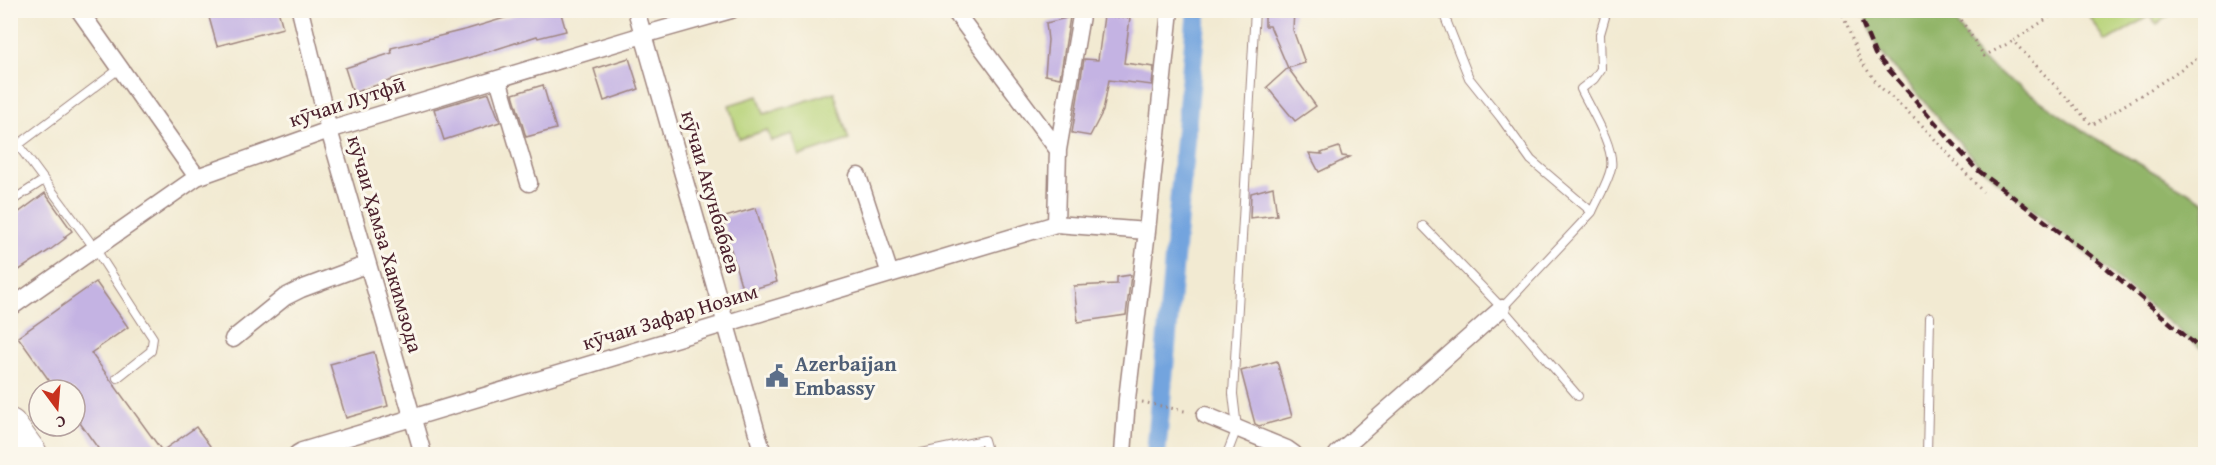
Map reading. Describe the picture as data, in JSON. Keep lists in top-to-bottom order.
{
  "streets": {
    "street": [
      "кӯчаи Лутфӣ",
      "кӯчаи Акунбабаев",
      "кӯчаи Ҳамза Хакимзода",
      "кӯчаи Зафар Нозим"
    ]
  },
  "crossings": [
    ["кӯчаи Лутфӣ", "кӯчаи Акунбабаев"],
    ["кӯчаи Лутфӣ", "кӯчаи Ҳамза Хакимзода"],
    ["кӯчаи Акунбабаев", "кӯчаи Зафар Нозим"],
    ["кӯчаи Ҳамза Хакимзода", "кӯчаи Зафар Нозим"]
  ],
  "places": {
    "public building": ["Azerbaijan Embassy"]
  },
  "north": "bottom"
}
